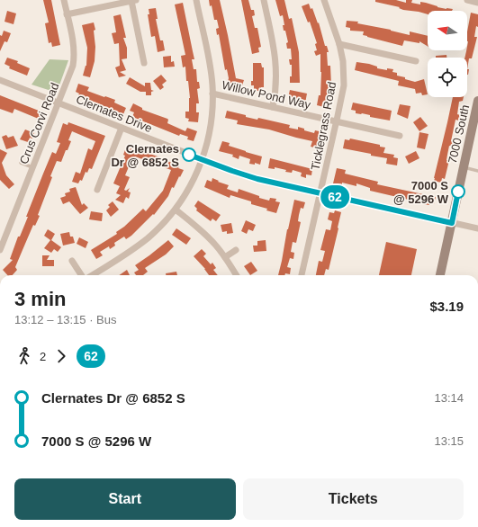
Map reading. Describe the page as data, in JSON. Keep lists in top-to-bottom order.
{
  "streets": {
    "street": [
      "Willow Pond Way",
      "Clernates Drive",
      "Crus Corvi Road",
      "Ticklegrass Road",
      "7000 South"
    ]
  },
  "crossings": [
    ["Willow Pond Way", "Ticklegrass Road"],
    ["Clernates Drive", "Crus Corvi Road"],
    ["Clernates Drive", "Ticklegrass Road"],
    ["Clernates Drive", "7000 South"]
  ],
  "places": ["Clernates Dr @ 6852 S", "7000 S @ 5296 W"],
  "lines": ["bus line 62"],
  "north": "left",
  "page": {
    "on_map": "62",
    "heading": ["3 min", "13:12 – 13:15 · Bus", "$3.19"],
    "legs": ["2", "62"],
    "list": [
      {
        "name": "Clernates Dr @ 6852 S",
        "value": "13:14"
      },
      {
        "name": "7000 S @ 5296 W",
        "value": "13:15"
      }
    ],
    "buttons": ["Start", "Tickets"]
  }
}
